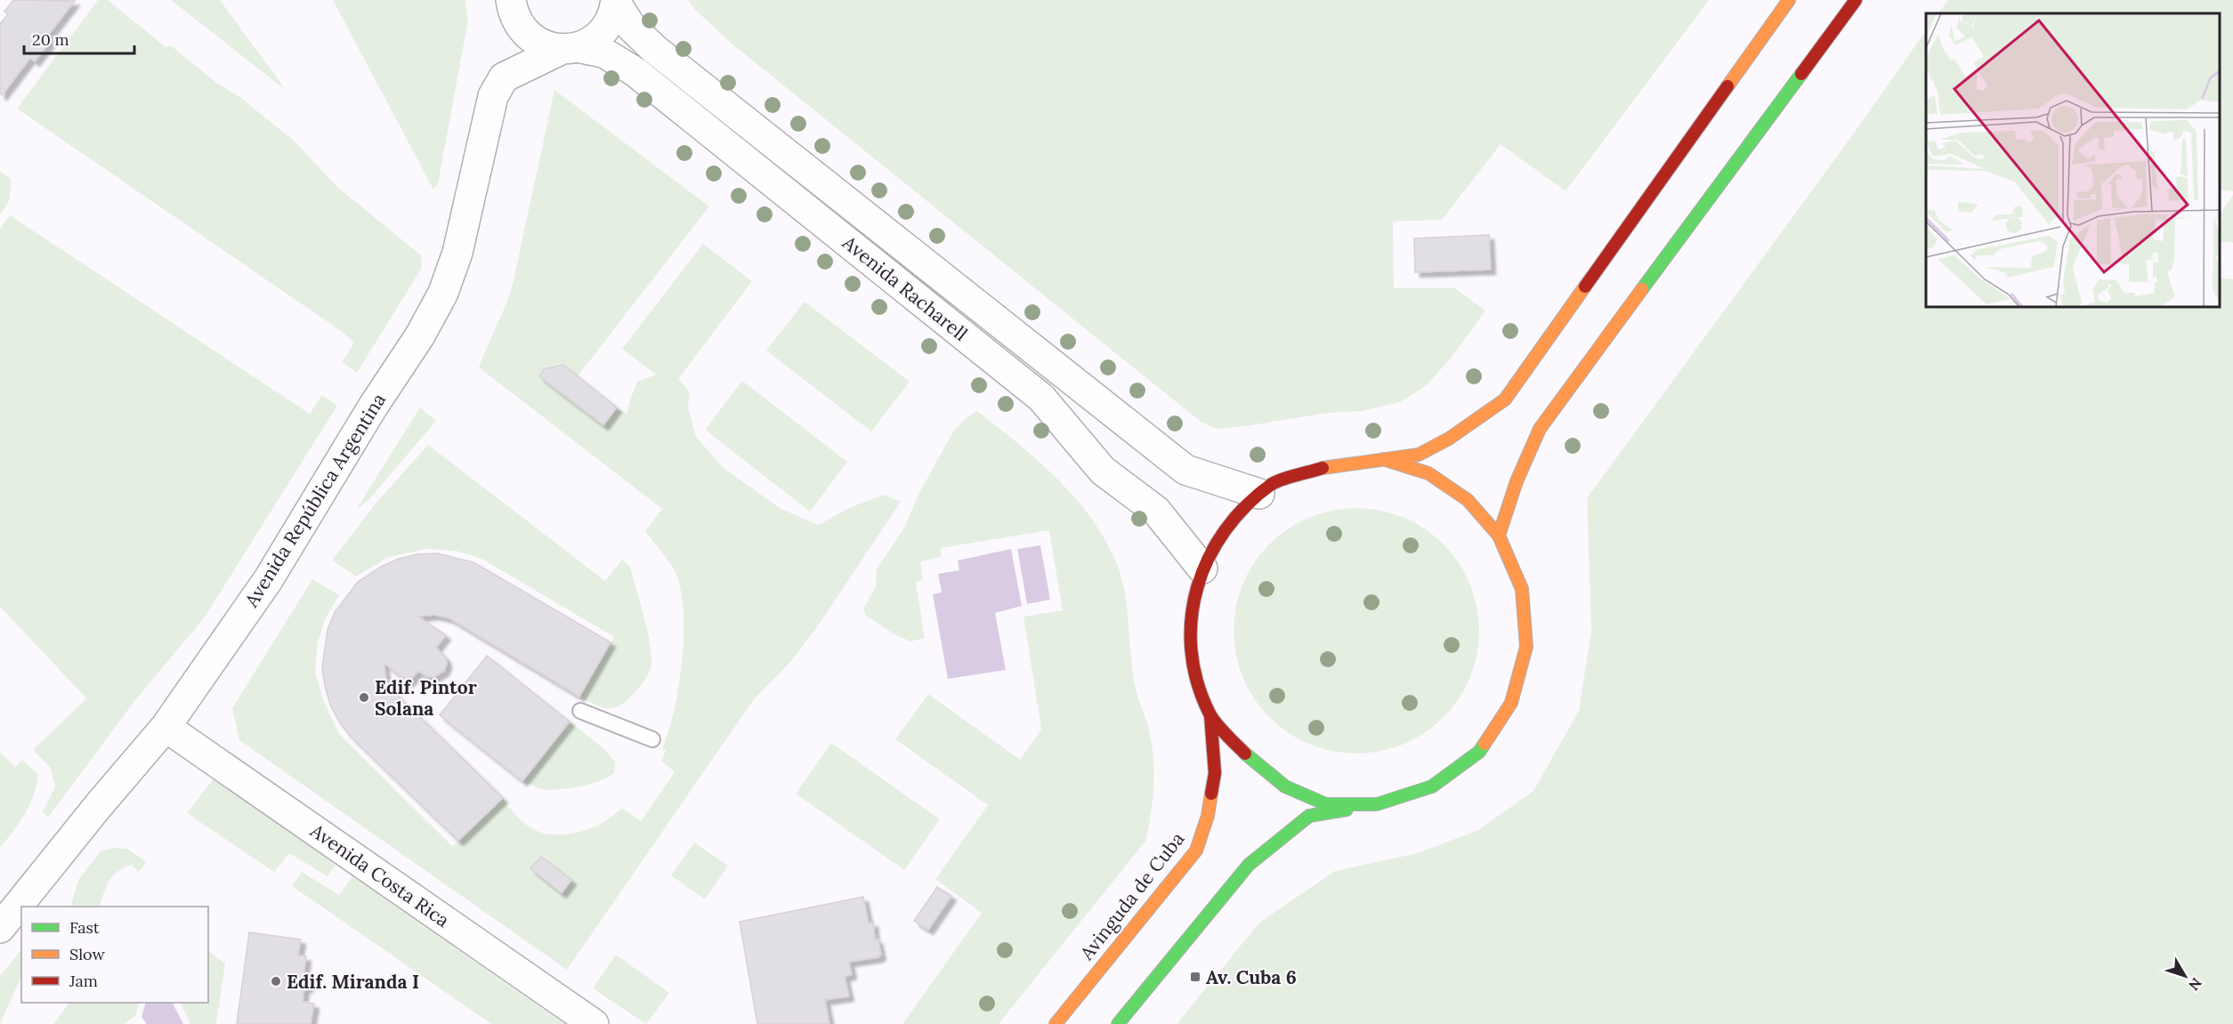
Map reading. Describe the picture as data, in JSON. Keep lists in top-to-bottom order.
{
  "streets": {
    "main road": ["Avinguda de Cuba"],
    "street": ["Avenida Racharell", "Avenida República Argentina", "Avenida Costa Rica"]
  },
  "crossings": [
    ["Avenida Racharell", "Avenida República Argentina"],
    ["Avenida República Argentina", "Avenida Costa Rica"]
  ],
  "places": {
    "other": ["Edif. Pintor Solana", "Edif. Miranda I"],
    "transit": ["Av. Cuba 6"]
  },
  "legend": ["Fast", "Slow", "Jam"],
  "scale_bar": "20 m",
  "north": "bottom right"
}
